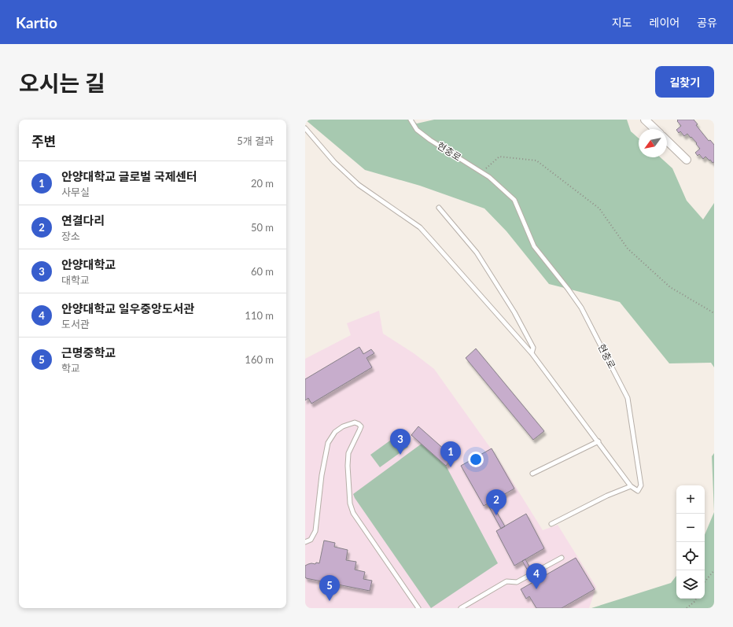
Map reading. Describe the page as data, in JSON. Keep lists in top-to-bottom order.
{
  "streets": {
    "lane": ["현충로"]
  },
  "north": "bottom left",
  "page": {
    "header": "Kartio",
    "nav": ["지도", "레이어", "공유"],
    "title": "오시는 길",
    "buttons": "길찾기",
    "heading": ["주변", "5개 결과"],
    "list": [
      {
        "mark": "1",
        "name": "안양대학교 글로벌 국제센터",
        "note": "사무실",
        "value": "20 m"
      },
      {
        "mark": "2",
        "name": "연결다리",
        "note": "장소",
        "value": "50 m"
      },
      {
        "mark": "3",
        "name": "안양대학교",
        "note": "대학교",
        "value": "60 m"
      },
      {
        "mark": "4",
        "name": "안양대학교 일우중앙도서관",
        "note": "도서관",
        "value": "110 m"
      },
      {
        "mark": "5",
        "name": "근명중학교",
        "note": "학교",
        "value": "160 m"
      }
    ],
    "pins": [
      "3",
      "1",
      "2",
      "4",
      "5"
    ],
    "map_buttons": ["+", "−"]
  }
}
